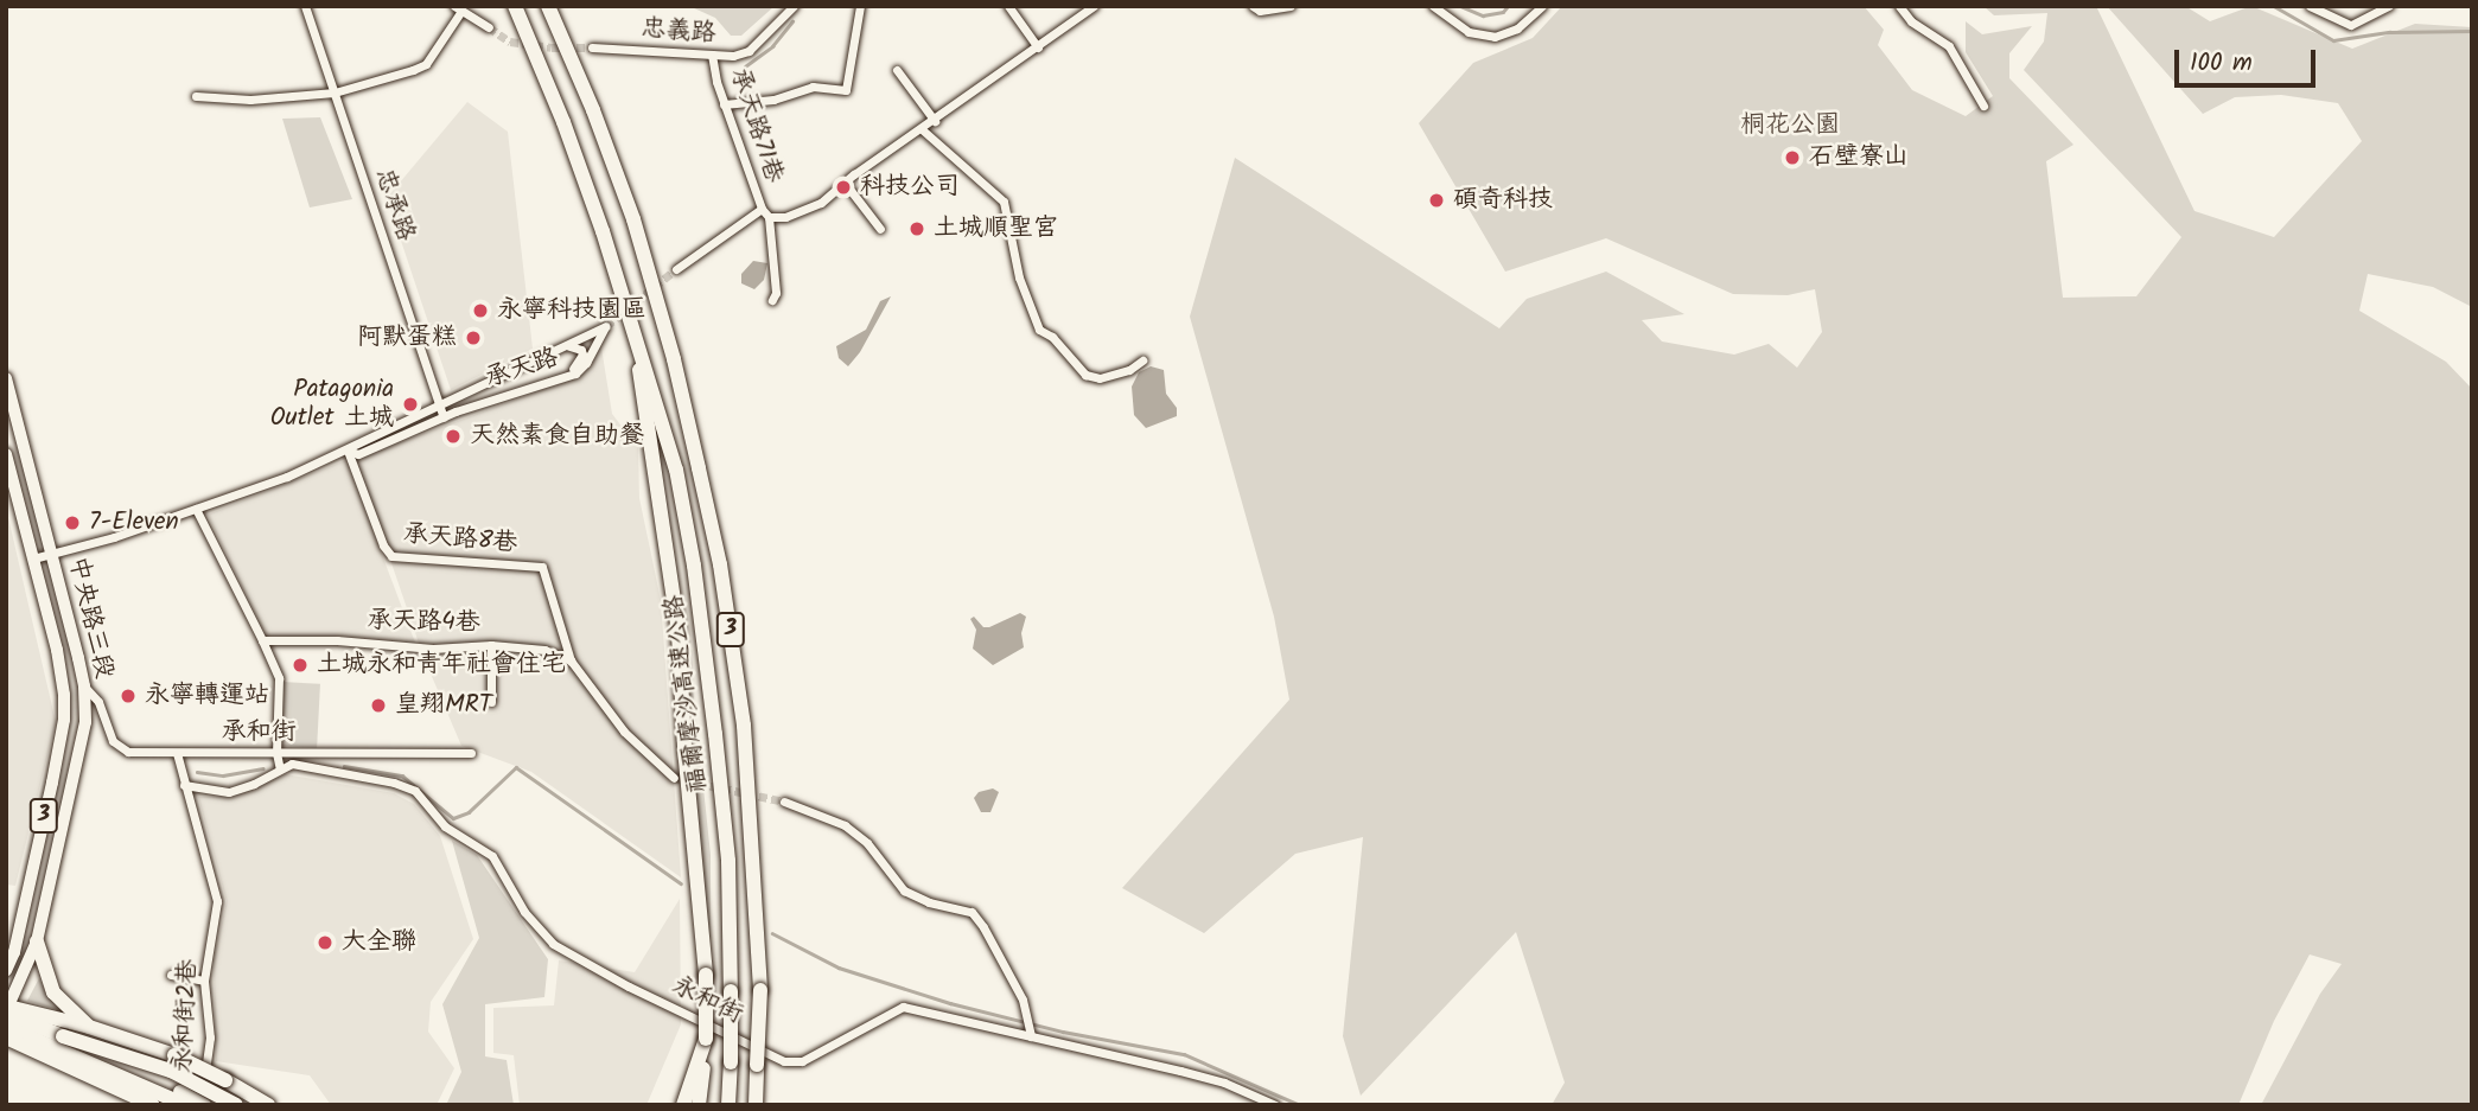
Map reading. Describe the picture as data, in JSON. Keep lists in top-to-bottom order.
{
  "streets": {
    "highway": ["3", "福爾摩沙高速公路"],
    "main road": ["中央路三段"],
    "street": [
      "忠義路",
      "承天路71巷",
      "忠承路",
      "承天路",
      "承天路8巷",
      "承天路4巷",
      "承和街",
      "永和街",
      "永和街2巷"
    ]
  },
  "crossings": [
    ["忠義路", "承天路71巷"],
    ["忠承路", "承天路"],
    ["承天路", "承天路8巷"],
    ["承天路", "中央路三段"],
    ["承天路8巷", "承天路4巷"],
    ["中央路三段", "承和街"],
    ["承和街", "永和街2巷"],
    ["永和街", "永和街2巷"]
  ],
  "parks": ["桐花公園"],
  "places": [
    "石壁寮山",
    "科技公司",
    "碩奇科技",
    "土城順聖宮",
    "永寧科技園區",
    "阿默蛋糕",
    "Patagonia Outlet 土城",
    "天然素食自助餐",
    "7-Eleven",
    "土城永和青年社會住宅",
    "永寧轉運站",
    "皇翔MRT",
    "大全聯"
  ],
  "scale_bar": "100 m"
}
